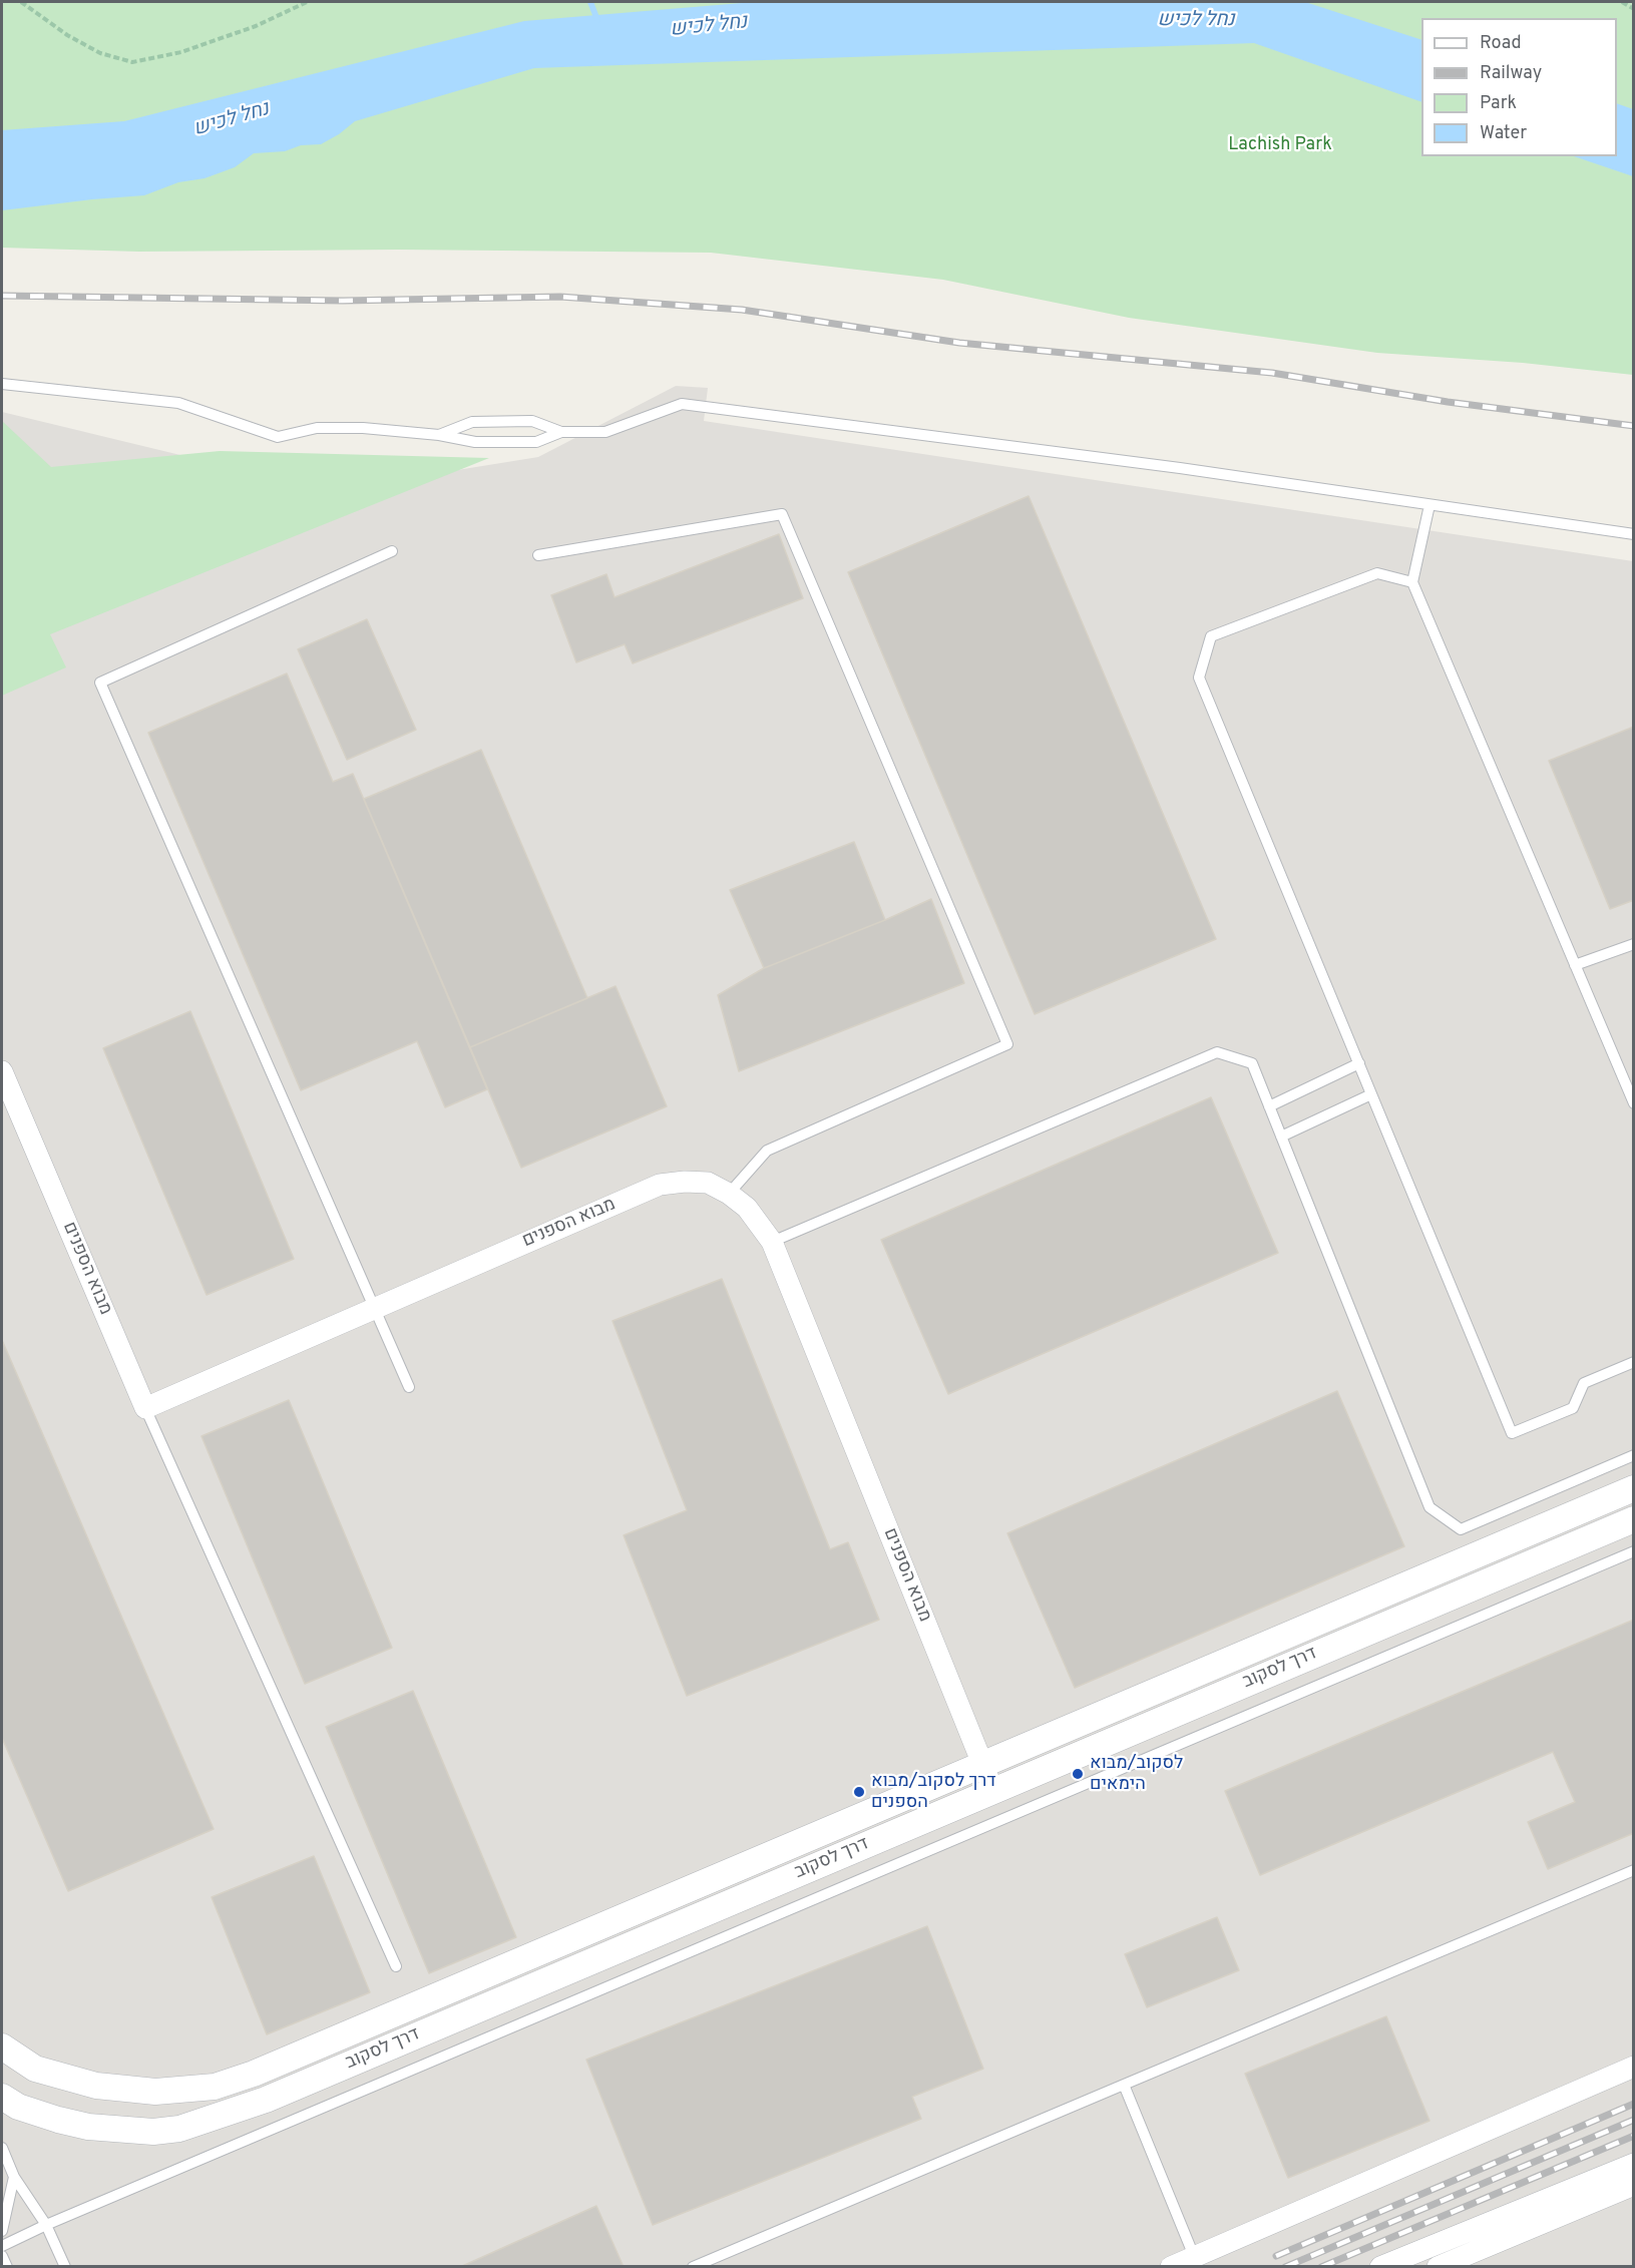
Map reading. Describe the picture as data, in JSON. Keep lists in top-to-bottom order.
{
  "streets": {
    "street": ["מבוא הספנים", "דרך לסקוב"]
  },
  "crossings": [
    ["מבוא הספנים", "דרך לסקוב"]
  ],
  "water": ["נחל לכיש"],
  "parks": ["Lachish Park"],
  "places": ["לסקוב/מבוא הימאים", "דרך לסקוב/מבוא הספנים"],
  "legend": [
    "Road",
    "Railway",
    "Park",
    "Water"
  ]
}
